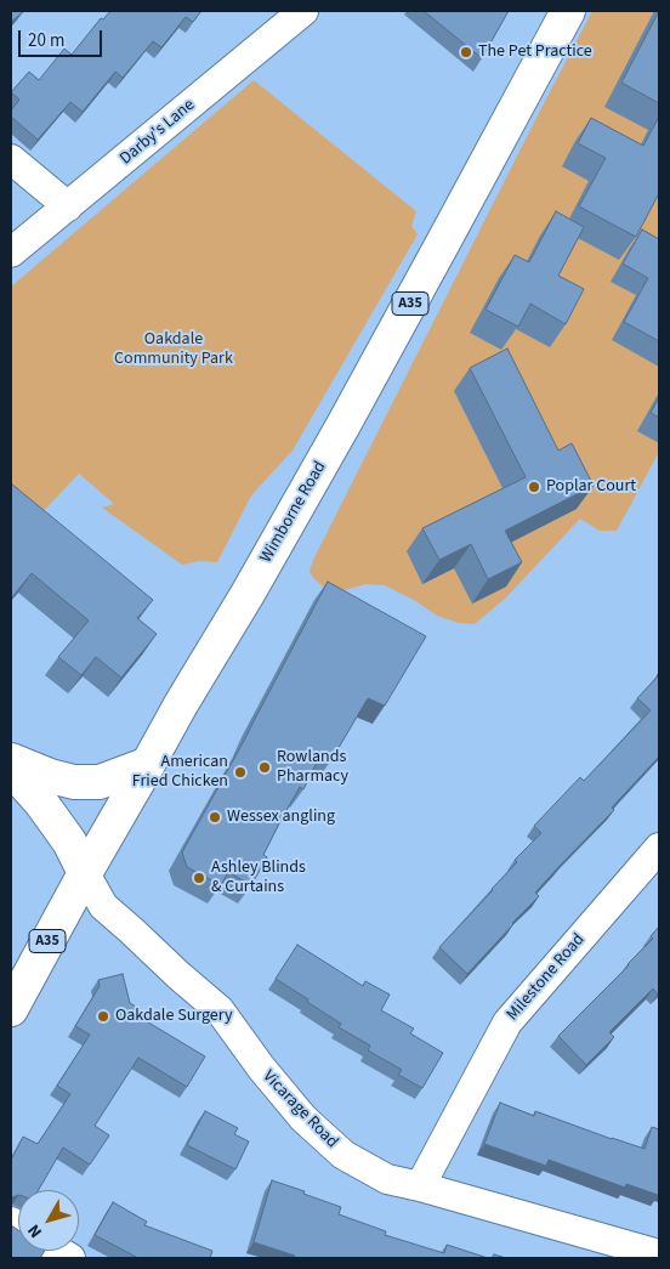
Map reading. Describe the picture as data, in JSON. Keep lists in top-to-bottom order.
{
  "streets": {
    "main road": ["A35", "Wimborne Road"],
    "street": ["Darby's Lane", "Milestone Road", "Vicarage Road"]
  },
  "crossings": [
    ["Wimborne Road", "Vicarage Road"],
    ["Milestone Road", "Vicarage Road"]
  ],
  "parks": ["Oakdale Community Park"],
  "places": [
    "The Pet Practice",
    "Poplar Court",
    "Rowlands Pharmacy",
    "American Fried Chicken",
    "Wessex angling",
    "Ashley Blinds & Curtains",
    "Oakdale Surgery"
  ],
  "scale_bar": "20 m",
  "north": "bottom left"
}
